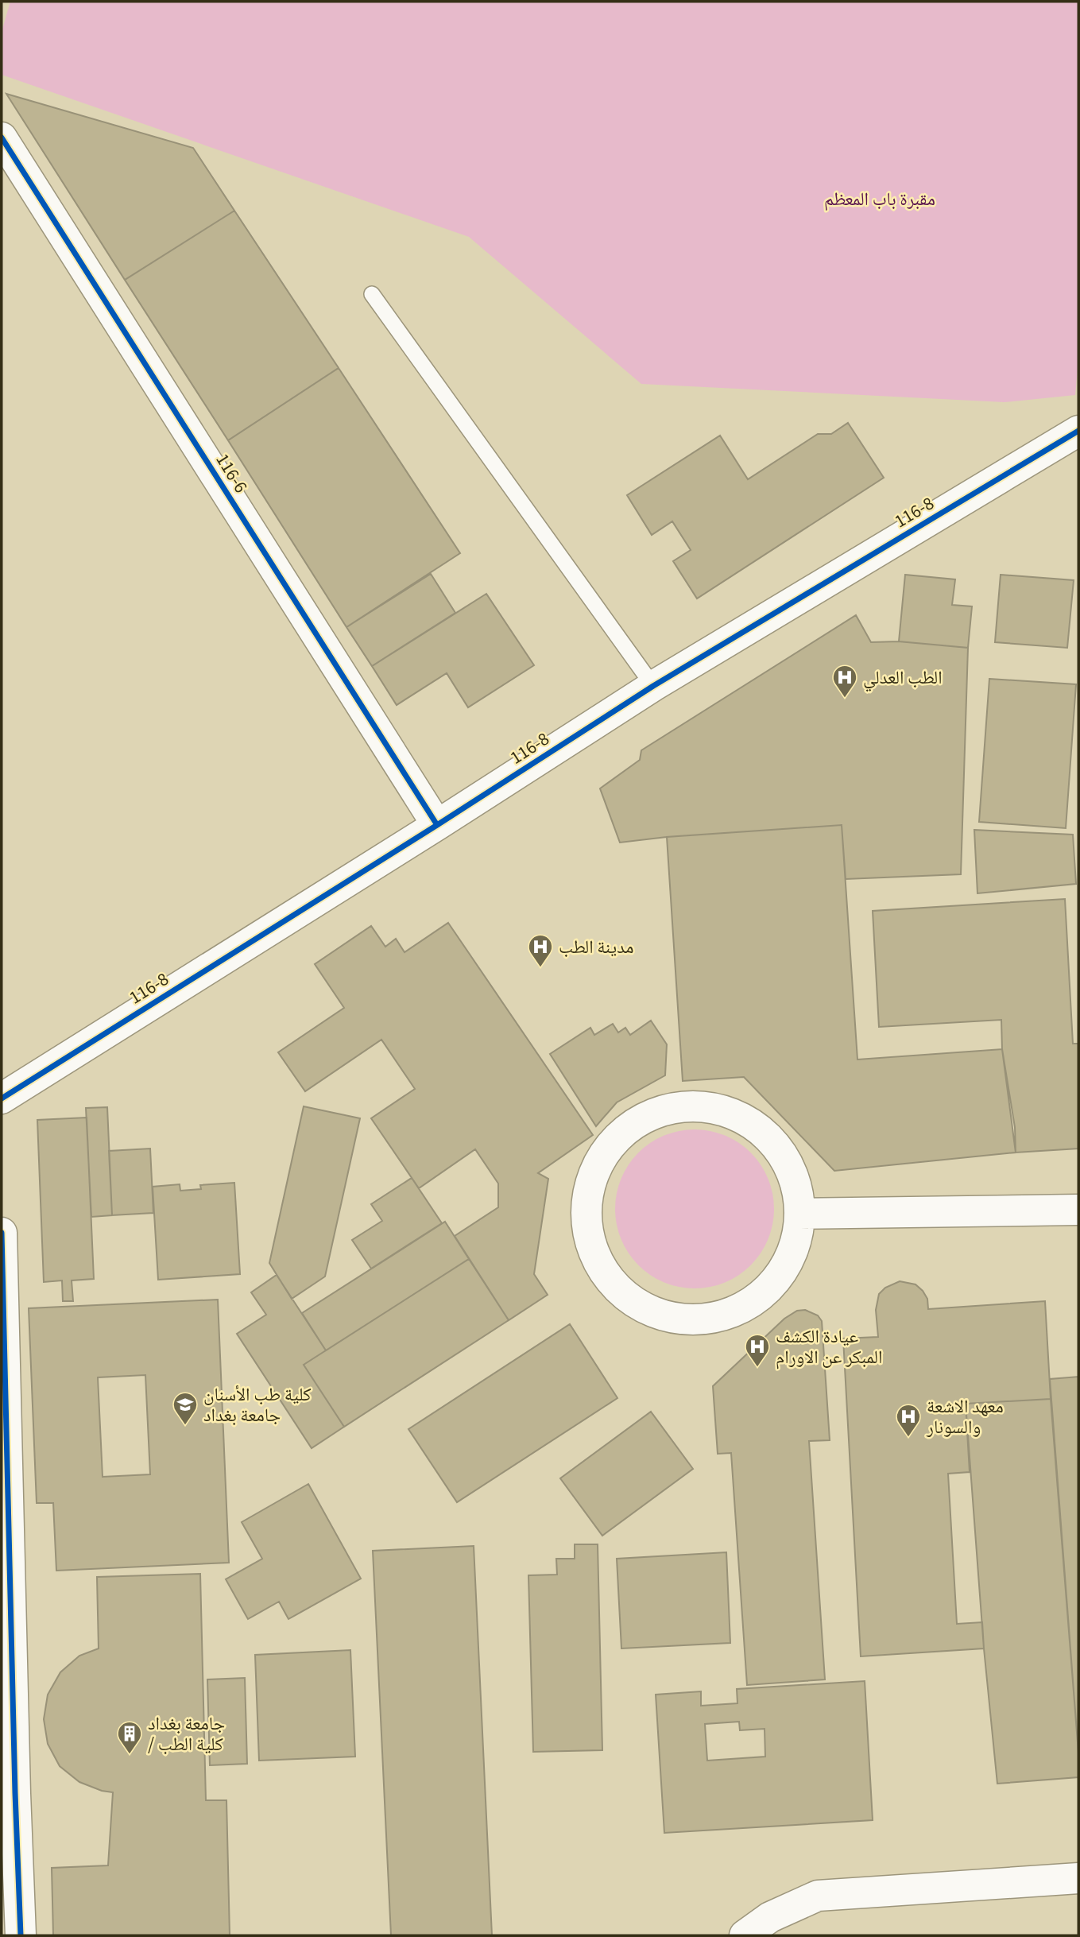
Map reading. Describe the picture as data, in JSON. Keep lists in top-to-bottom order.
{
  "streets": {
    "street": ["116-6", "116-8"]
  },
  "crossings": [
    ["116-6", "116-8"]
  ],
  "parks": ["مقبرة باب المعظم"],
  "places": {
    "hospital": [
      "الطب العدلي",
      "مدينة الطب",
      "عيادة الكشف المبكر عن الاورام",
      "معهد الاشعة والسونار"
    ],
    "school or university": ["كلية طب الأسنان جامعة بغداد"],
    "building": ["جامعة بغداد / كلية الطب"]
  }
}
